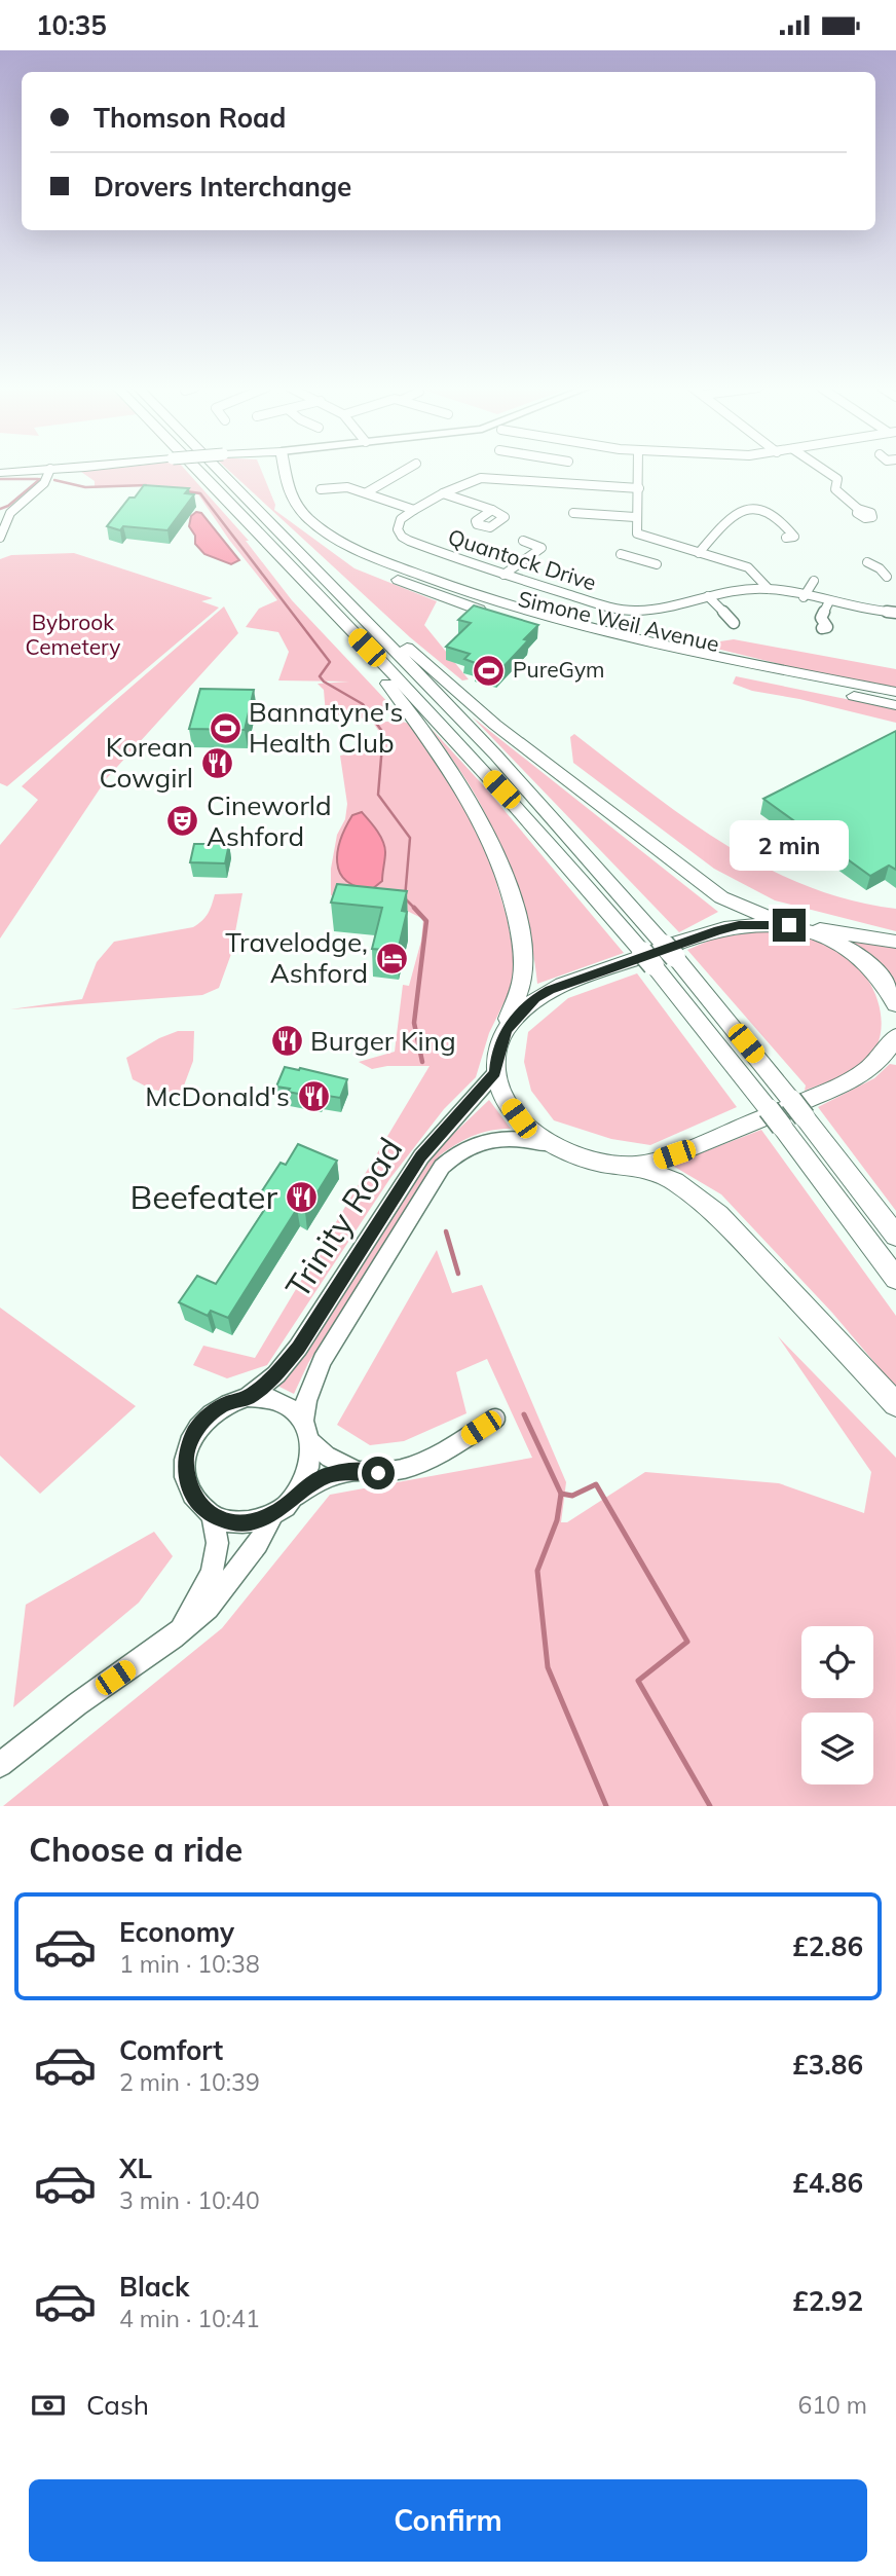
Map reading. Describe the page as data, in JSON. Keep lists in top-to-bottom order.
{
  "streets": {
    "highway": ["Simone Weil Avenue"],
    "main road": ["Trinity Road"],
    "street": ["Quantock Drive"]
  },
  "parks": ["Bybrook Cemetery"],
  "places": {
    "sports": ["PureGym", "Bannatyne's Health Club"],
    "restaurant": [
      "Korean Cowgirl",
      "Burger King",
      "McDonald's",
      "Beefeater"
    ],
    "theatre": ["Cineworld Ashford"],
    "hotel": ["Travelodge, Ashford"]
  },
  "page": {
    "status": "10:35",
    "banner": ["Thomson Road", "Drovers Interchange"],
    "bubble": "2 min",
    "heading": "Choose a ride",
    "list": [
      {
        "name": "Economy",
        "note": "1 min · 10:38",
        "value": "£2.86"
      },
      {
        "name": "Comfort",
        "note": "2 min · 10:39",
        "value": "£3.86"
      },
      {
        "name": "XL",
        "note": "3 min · 10:40",
        "value": "£4.86"
      },
      {
        "name": "Black",
        "note": "4 min · 10:41",
        "value": "£2.92"
      }
    ],
    "pay": ["Cash", "610 m"],
    "buttons": "Confirm"
  }
}
